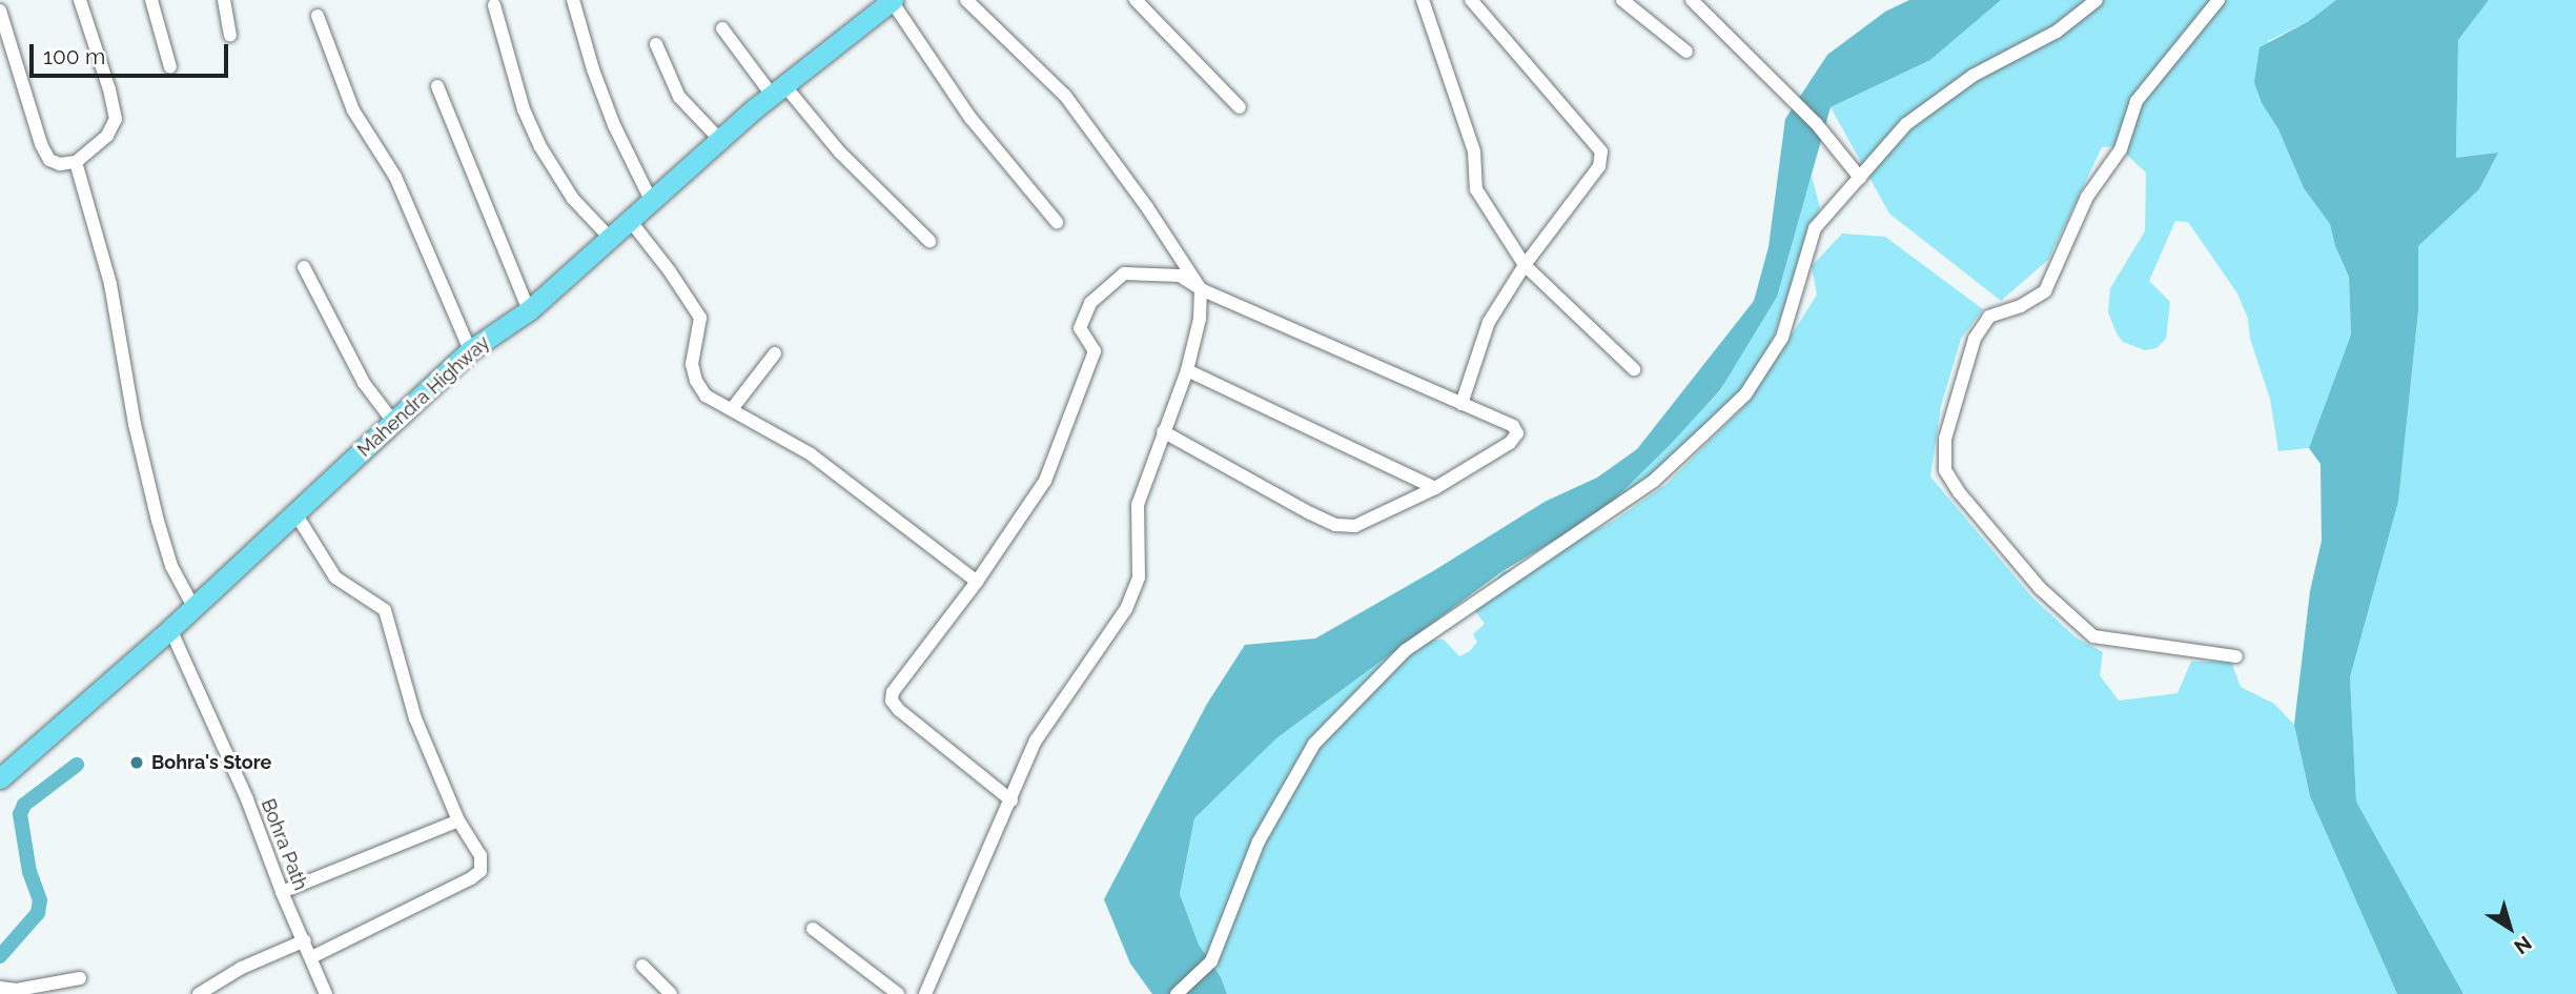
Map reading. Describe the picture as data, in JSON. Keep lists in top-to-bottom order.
{
  "streets": {
    "highway": ["Mahendra Highway"],
    "street": ["Bohra Path"]
  },
  "crossings": [
    ["Mahendra Highway", "Bohra Path"]
  ],
  "places": ["Bohra's Store"],
  "scale_bar": "100 m",
  "north": "bottom right"
}
